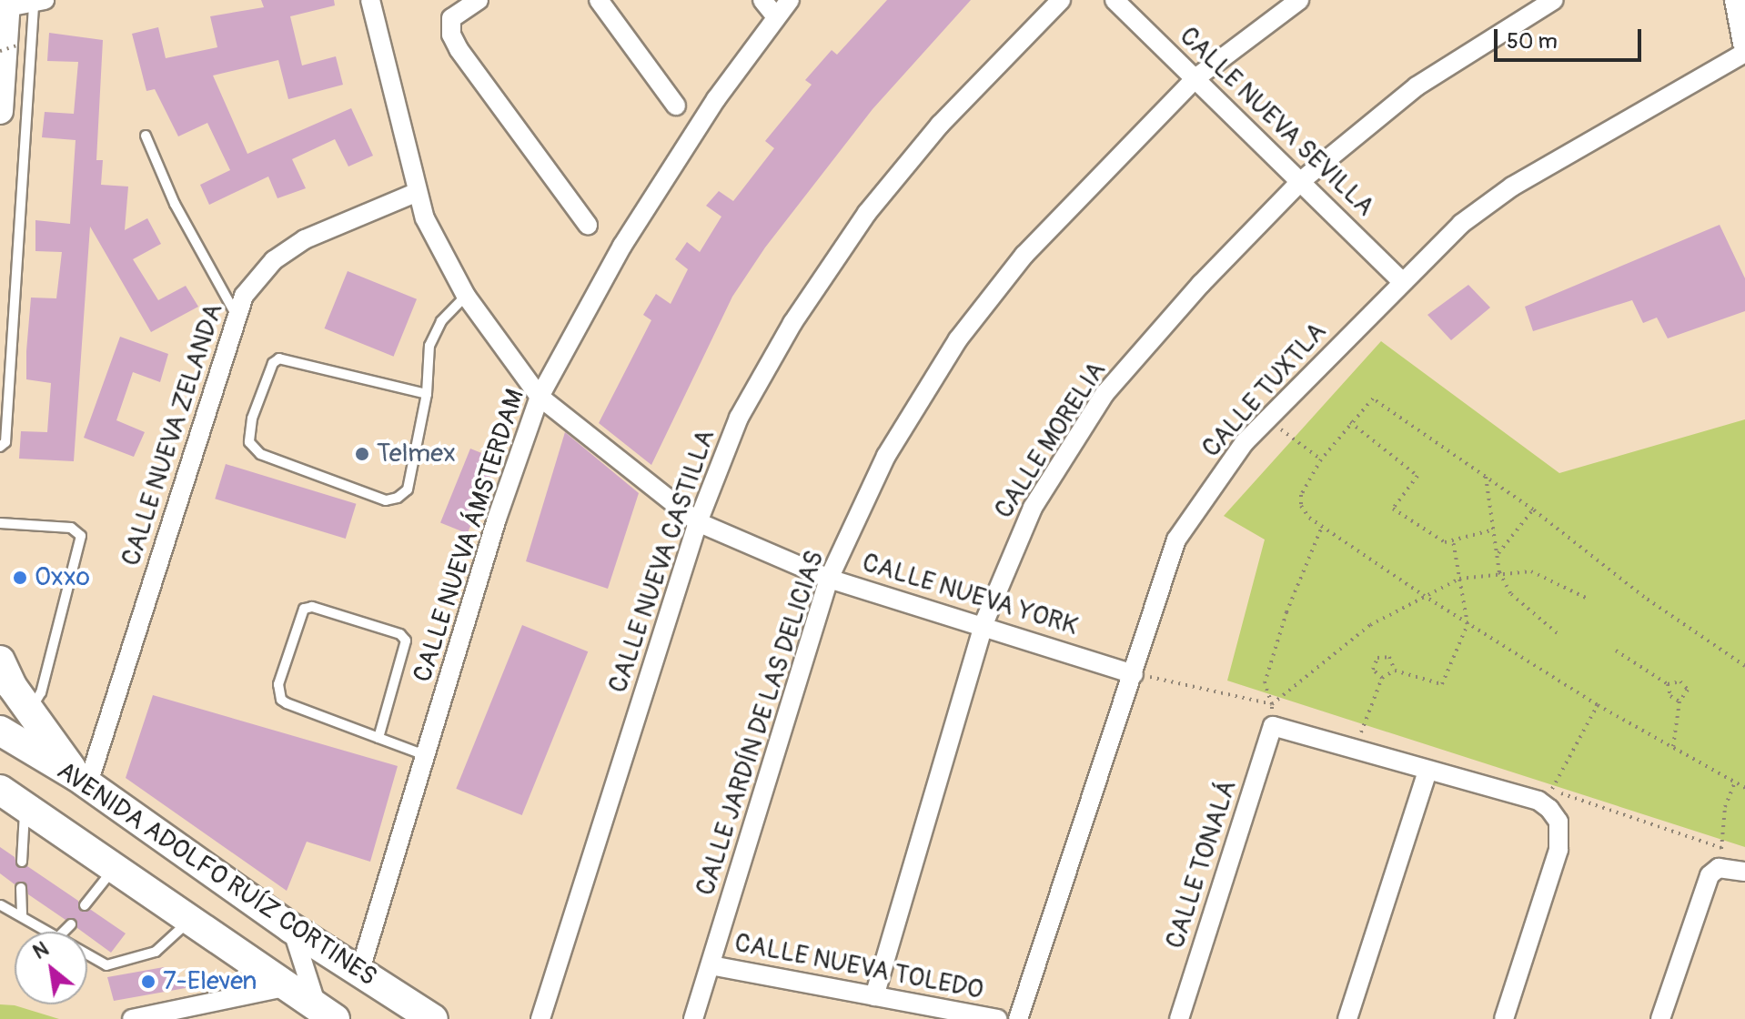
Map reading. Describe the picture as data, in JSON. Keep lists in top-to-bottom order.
{
  "streets": {
    "main road": ["AVENIDA ADOLFO RUÍZ CORTINES"],
    "street": [
      "CALLE NUEVA SEVILLA",
      "CALLE TUXTLA",
      "CALLE NUEVA ZELANDA",
      "CALLE MORELIA",
      "CALLE NUEVA ÁMSTERDAM",
      "CALLE NUEVA CASTILLA",
      "CALLE NUEVA YORK",
      "CALLE JARDÍN DE LAS DELICIAS",
      "CALLE TONALÁ",
      "CALLE NUEVA TOLEDO"
    ]
  },
  "crossings": [
    ["CALLE NUEVA SEVILLA", "CALLE TUXTLA"],
    ["CALLE NUEVA SEVILLA", "CALLE MORELIA"],
    ["CALLE NUEVA SEVILLA", "CALLE JARDÍN DE LAS DELICIAS"],
    ["CALLE TUXTLA", "CALLE NUEVA YORK"],
    ["CALLE NUEVA ZELANDA", "CALLE NUEVA YORK"],
    ["CALLE NUEVA ZELANDA", "AVENIDA ADOLFO RUÍZ CORTINES"],
    ["CALLE MORELIA", "CALLE NUEVA YORK"],
    ["CALLE MORELIA", "CALLE NUEVA TOLEDO"],
    ["CALLE NUEVA ÁMSTERDAM", "CALLE NUEVA YORK"],
    ["CALLE NUEVA ÁMSTERDAM", "AVENIDA ADOLFO RUÍZ CORTINES"],
    ["CALLE NUEVA CASTILLA", "CALLE NUEVA YORK"],
    ["CALLE NUEVA YORK", "CALLE JARDÍN DE LAS DELICIAS"],
    ["CALLE JARDÍN DE LAS DELICIAS", "CALLE NUEVA TOLEDO"]
  ],
  "places": ["Telmex", "Oxxo", "7-Eleven"],
  "scale_bar": "50 m",
  "north": "top left"
}
